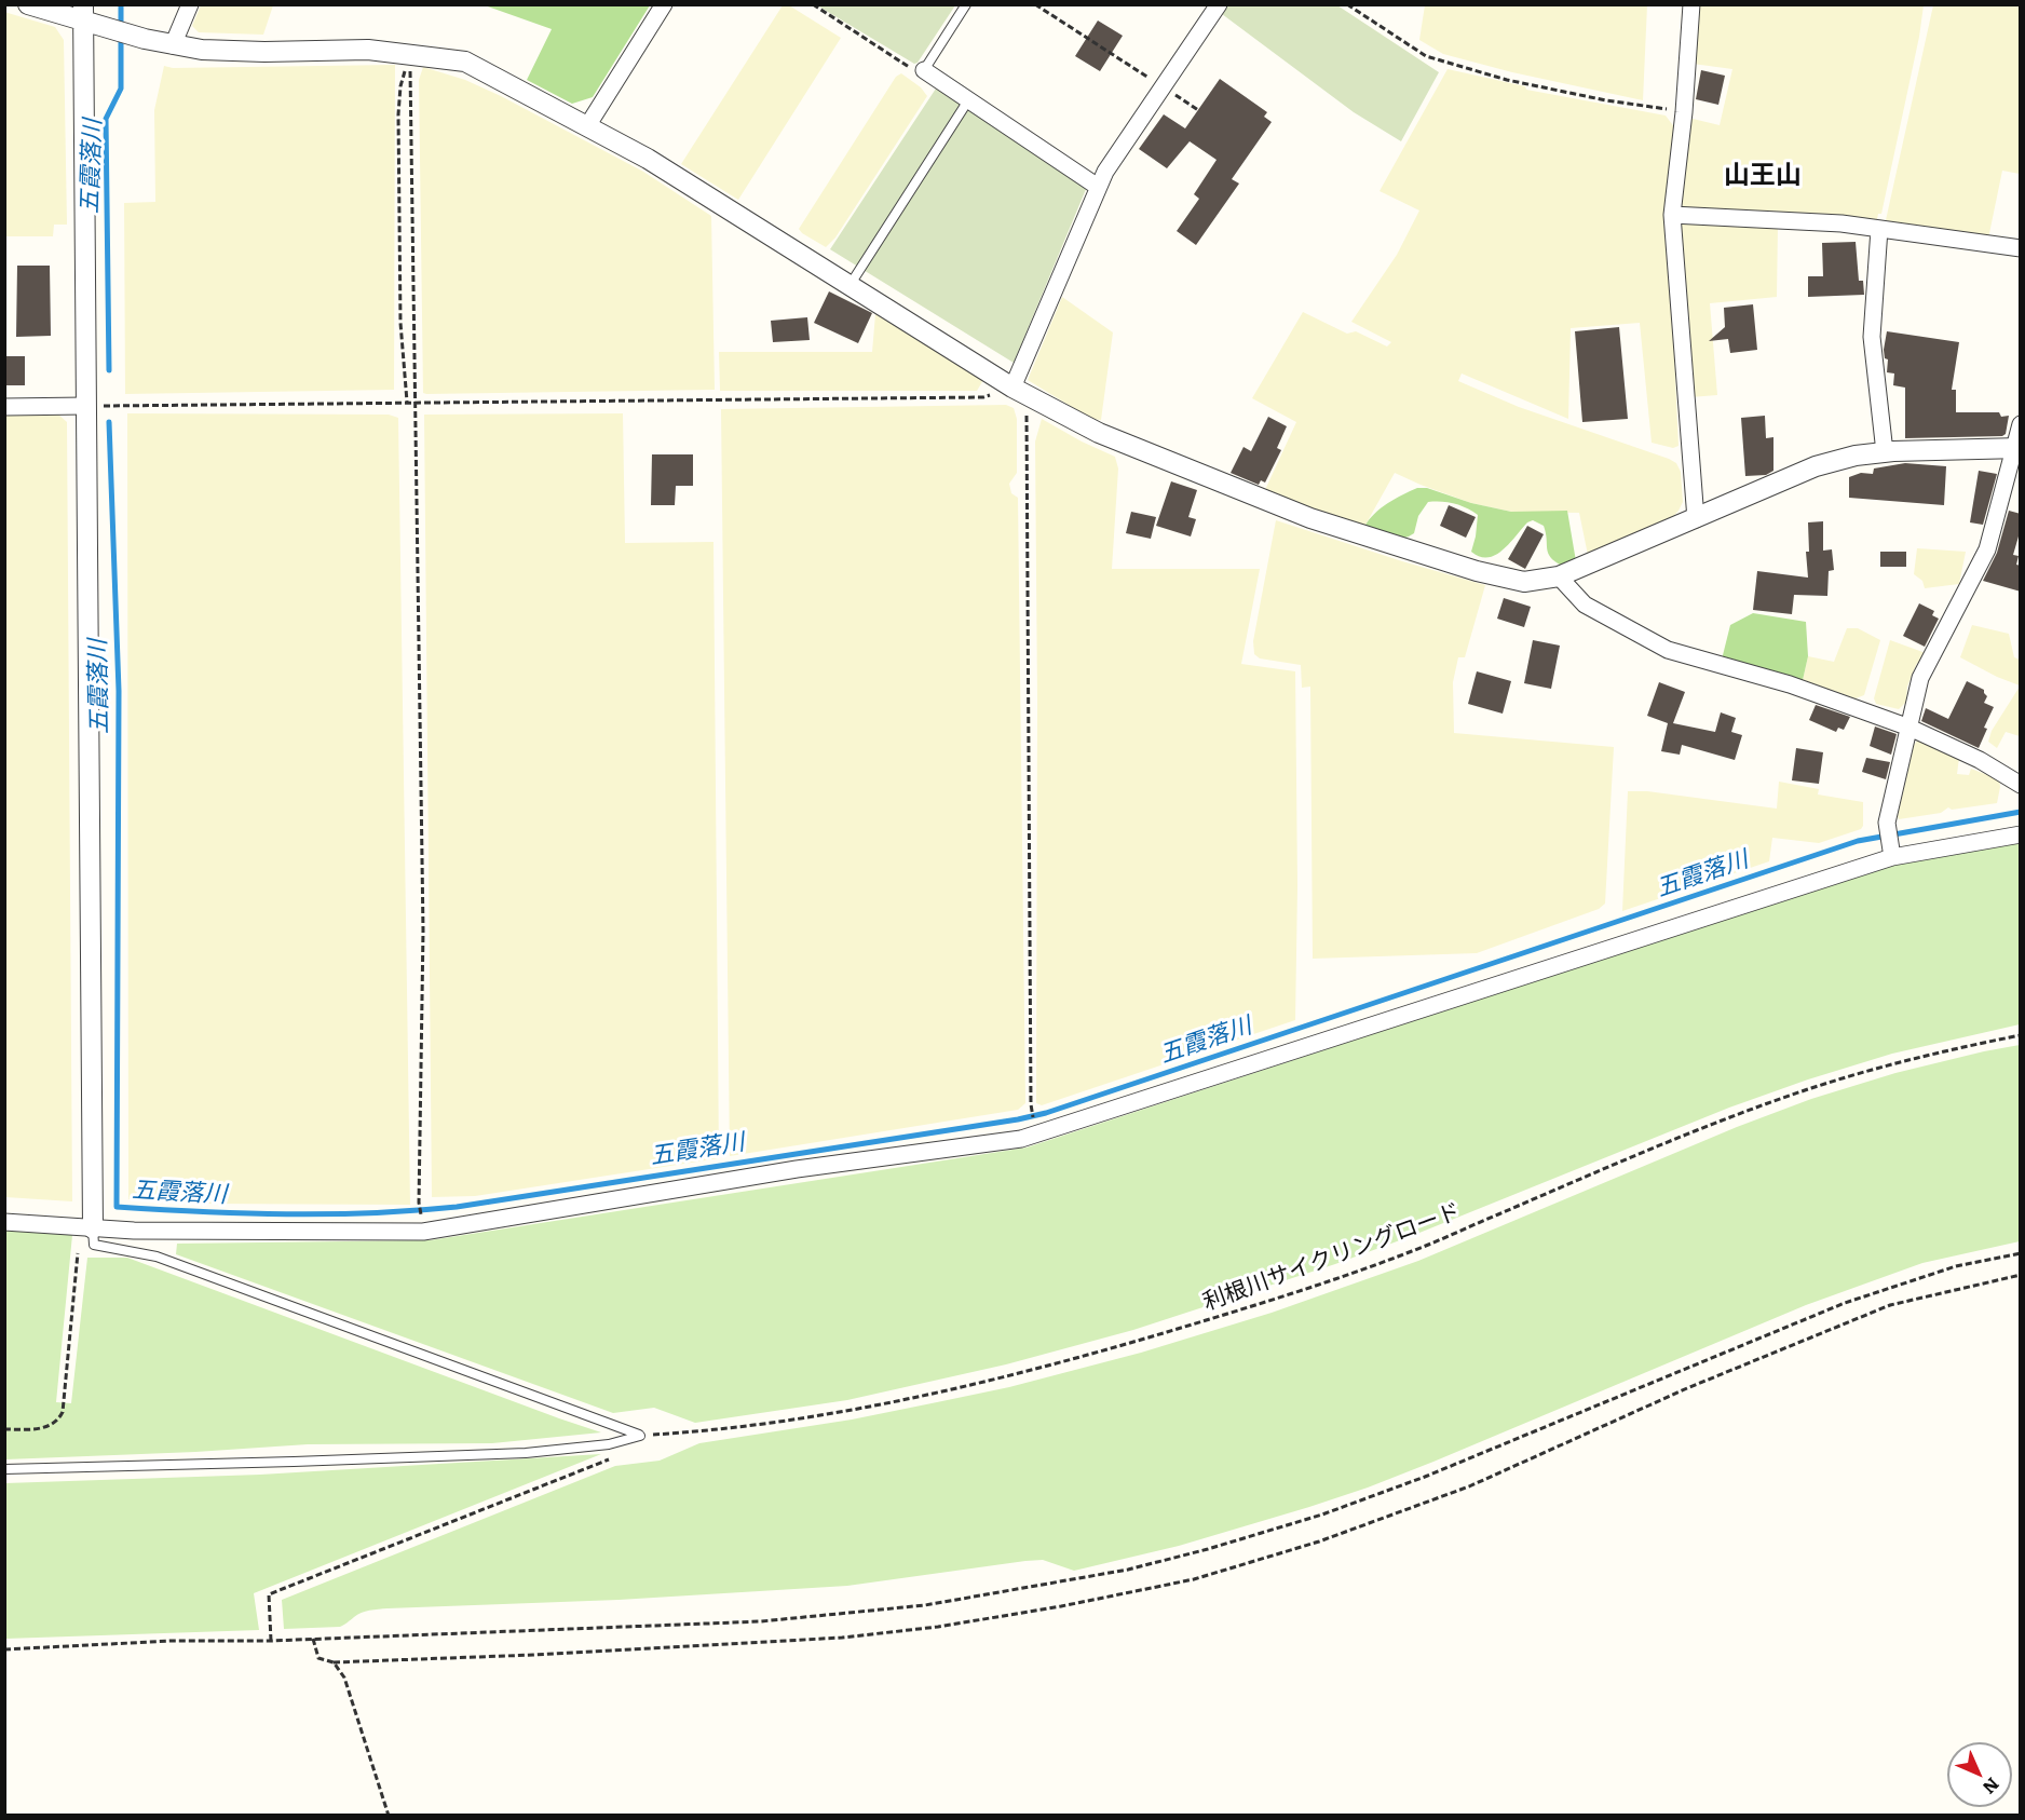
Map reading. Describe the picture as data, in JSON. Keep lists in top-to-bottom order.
{
  "streets": {
    "path": ["利根川サイクリングロード"]
  },
  "districts": ["山王山"],
  "water": ["五霞落川"],
  "north": "bottom right"
}
